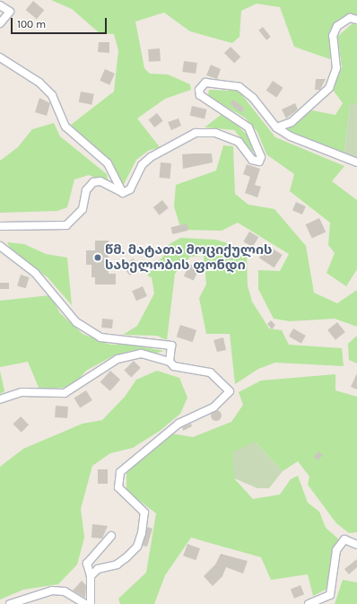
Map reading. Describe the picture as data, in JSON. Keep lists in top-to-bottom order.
{
  "places": ["წმ. მატათა მოციქულის სახელობის ფონდი"],
  "scale_bar": "100 m"
}
